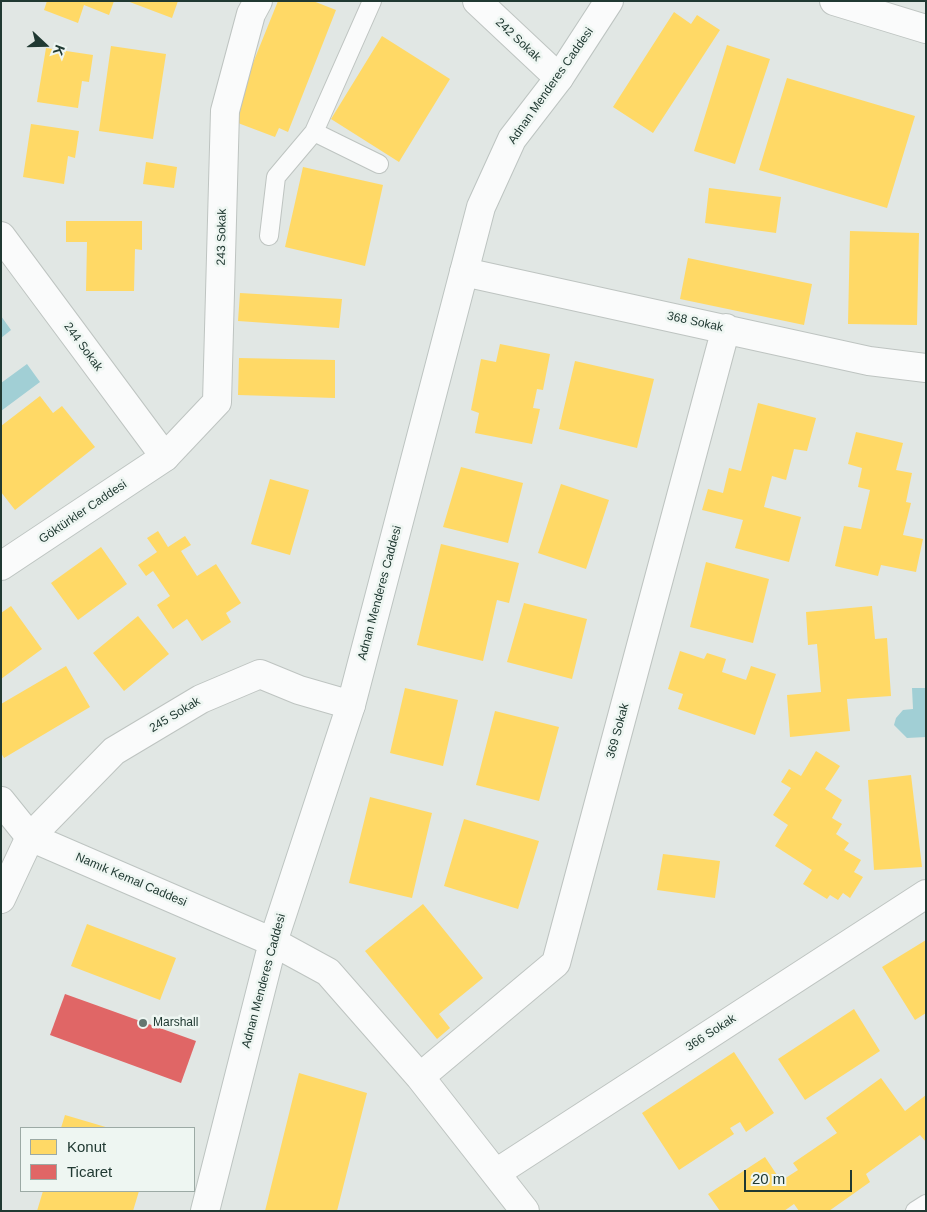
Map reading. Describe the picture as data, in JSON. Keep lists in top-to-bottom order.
{
  "streets": {
    "street": [
      "242 Sokak",
      "Adnan Menderes Caddesi",
      "243 Sokak",
      "368 Sokak",
      "244 Sokak",
      "Göktürkler Caddesi",
      "245 Sokak",
      "369 Sokak",
      "Namık Kemal Caddesi",
      "366 Sokak"
    ]
  },
  "crossings": [
    ["242 Sokak", "Adnan Menderes Caddesi"],
    ["Adnan Menderes Caddesi", "368 Sokak"],
    ["Adnan Menderes Caddesi", "245 Sokak"],
    ["Adnan Menderes Caddesi", "Namık Kemal Caddesi"],
    ["243 Sokak", "244 Sokak"],
    ["243 Sokak", "Göktürkler Caddesi"],
    ["368 Sokak", "369 Sokak"],
    ["244 Sokak", "Göktürkler Caddesi"],
    ["245 Sokak", "Namık Kemal Caddesi"]
  ],
  "places": ["Marshall"],
  "legend": ["Konut", "Ticaret"],
  "scale_bar": "20 m",
  "north": "right"
}
